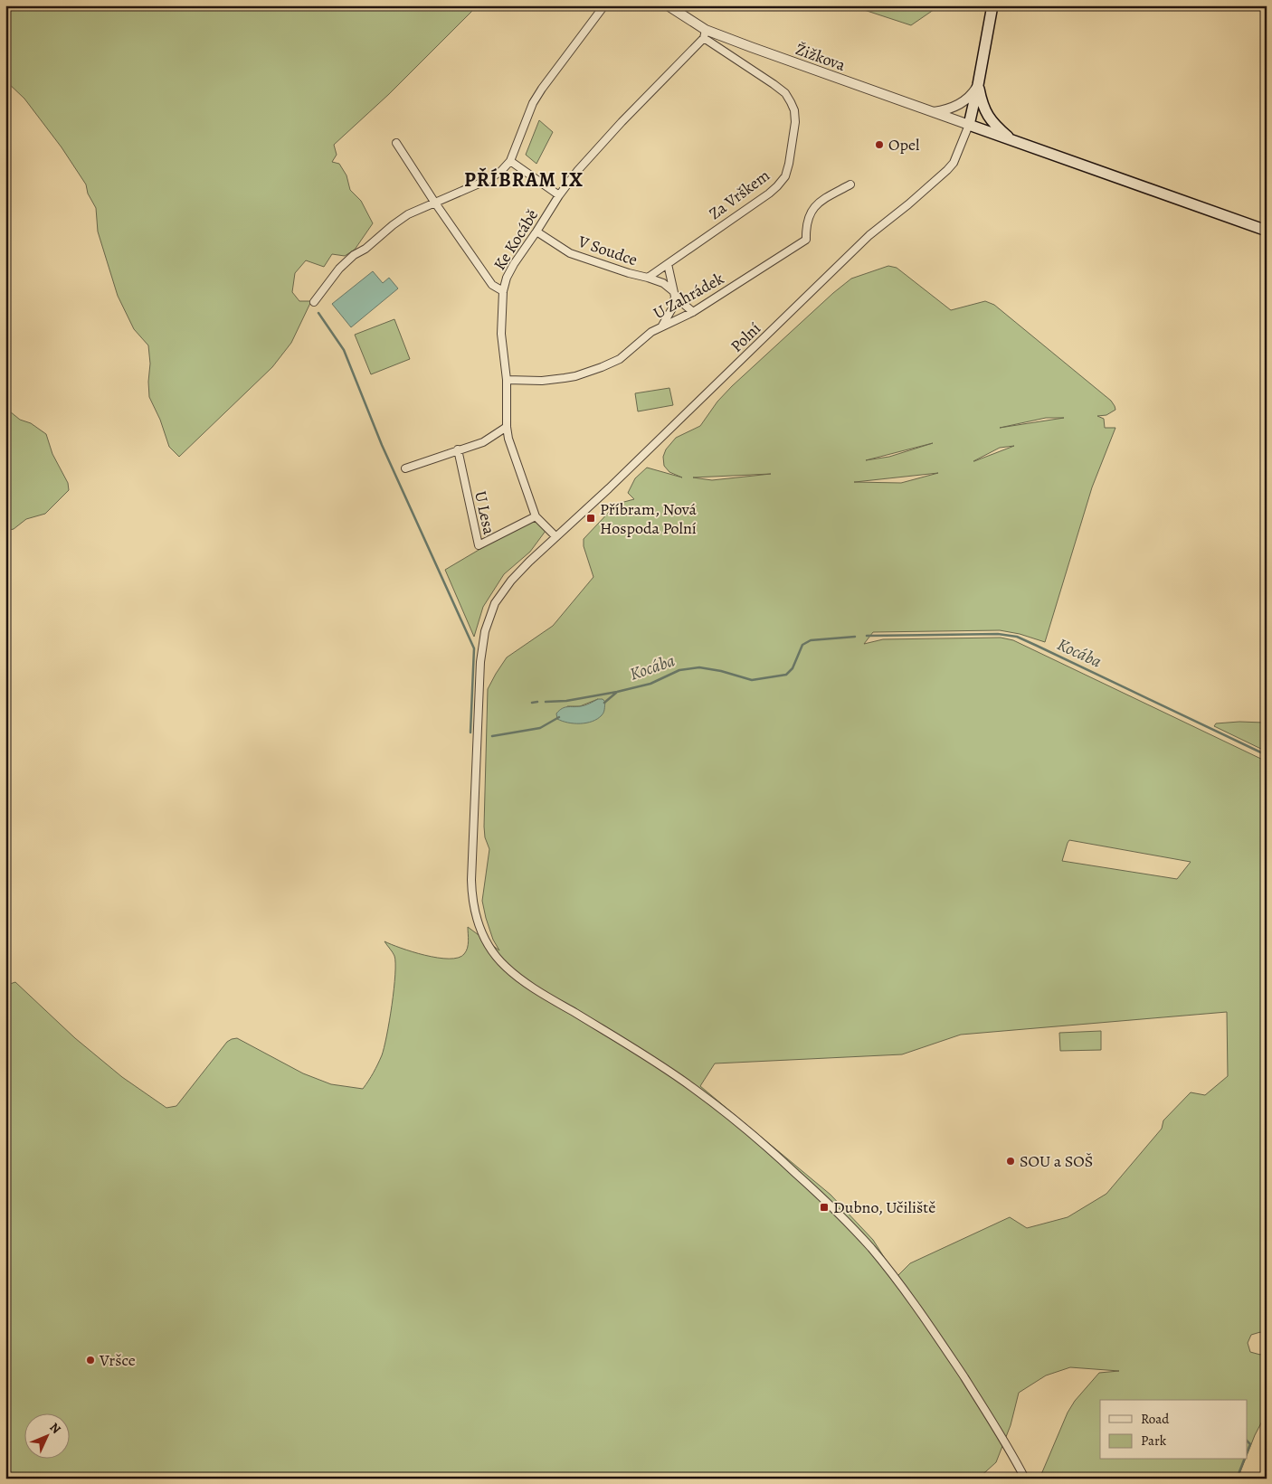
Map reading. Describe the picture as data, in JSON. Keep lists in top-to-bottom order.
{
  "streets": {
    "street": [
      "Žižkova",
      "Za Vrškem",
      "Ke Kocábě",
      "V Soudce",
      "U Zahrádek",
      "Polní",
      "U Lesa"
    ]
  },
  "crossings": [
    ["Žižkova", "Za Vrškem"],
    ["Žižkova", "Ke Kocábě"],
    ["Žižkova", "Polní"],
    ["Za Vrškem", "Ke Kocábě"],
    ["Za Vrškem", "V Soudce"],
    ["Ke Kocábě", "V Soudce"],
    ["Ke Kocábě", "U Zahrádek"],
    ["Ke Kocábě", "Polní"],
    ["Ke Kocábě", "U Lesa"],
    ["V Soudce", "U Zahrádek"]
  ],
  "districts": ["PŘÍBRAM IX"],
  "water": ["Kocába"],
  "places": {
    "other": ["Opel", "SOU a SOŠ", "Vršce"],
    "transit": ["Příbram, Nová Hospoda Polní", "Dubno, Učiliště"]
  },
  "legend": ["Road", "Park"],
  "north": "top right"
}
